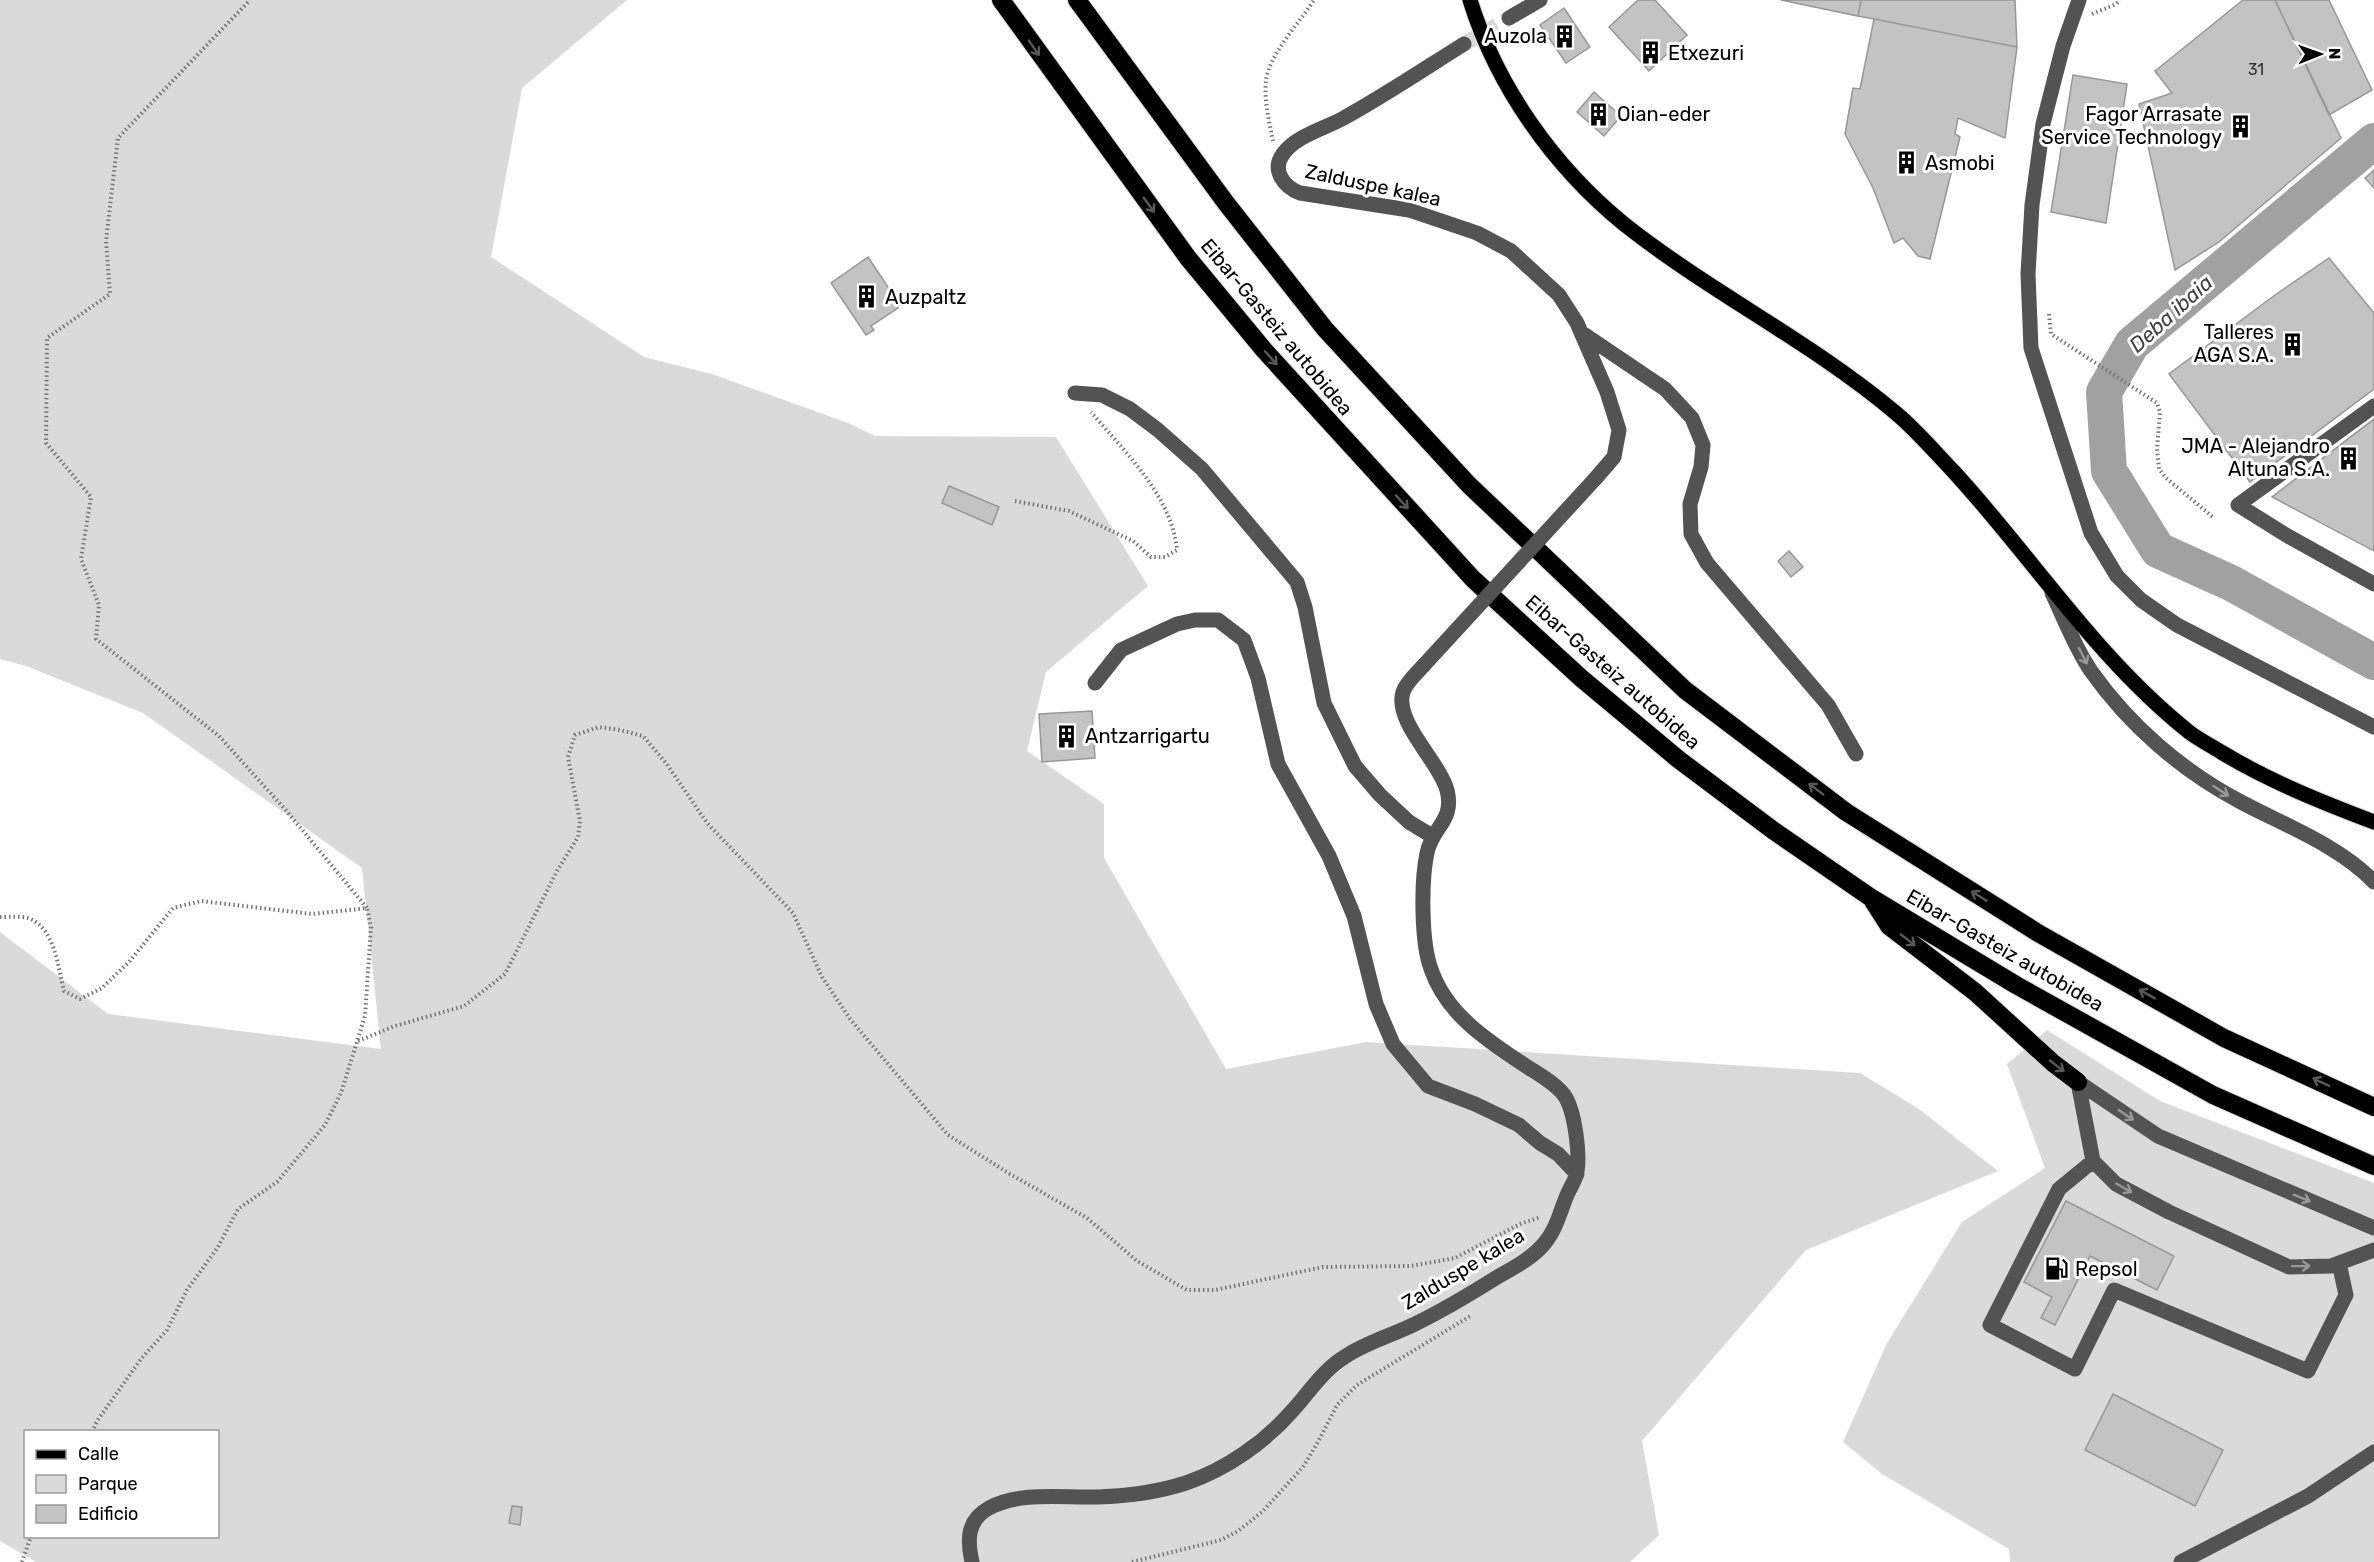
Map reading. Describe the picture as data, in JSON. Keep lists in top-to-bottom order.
{
  "streets": {
    "highway": ["Eibar-Gasteiz autobidea"],
    "street": ["Zalduspe kalea"]
  },
  "water": ["Deba ibaia"],
  "places": {
    "building": [
      "Auzola",
      "Etxezuri",
      "Oian-eder",
      "Fagor Arrasate Service Technology",
      "Asmobi",
      "Auzpaltz",
      "Talleres AGA S.A.",
      "JMA - Alejandro Altuna S.A.",
      "Antzarrigartu"
    ],
    "fuel station": ["Repsol"]
  },
  "house_numbers": ["31"],
  "legend": ["Calle", "Parque", "Edificio"],
  "north": "right"
}
